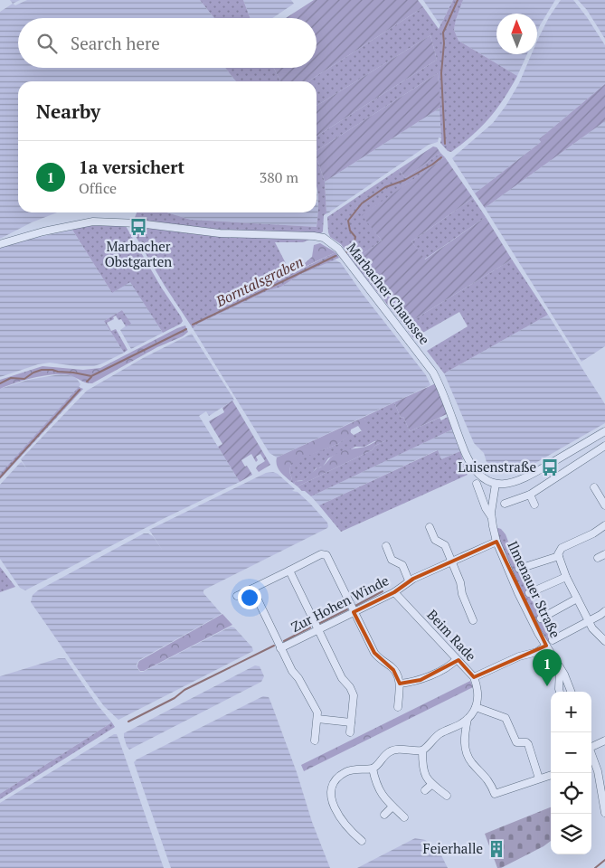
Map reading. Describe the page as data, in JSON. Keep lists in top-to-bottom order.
{
  "streets": {
    "street": [
      "Marbacher Chaussee",
      "Ilmenauer Straße",
      "Zur Hohen Winde",
      "Beim Rade"
    ]
  },
  "crossings": [
    ["Marbacher Chaussee", "Ilmenauer Straße"],
    ["Ilmenauer Straße", "Zur Hohen Winde"],
    ["Ilmenauer Straße", "Beim Rade"],
    ["Zur Hohen Winde", "Beim Rade"]
  ],
  "water": ["Borntalsgraben"],
  "places": {
    "bus stop": ["Marbacher Obstgarten", "Luisenstraße"],
    "building": ["Feierhalle"]
  },
  "north": "top",
  "page": {
    "search": "Search here",
    "heading": "Nearby",
    "list": [
      {
        "mark": "1",
        "name": "1a versichert",
        "note": "Office",
        "value": "380 m"
      }
    ],
    "pins": "1",
    "map_buttons": ["+", "−"]
  }
}
